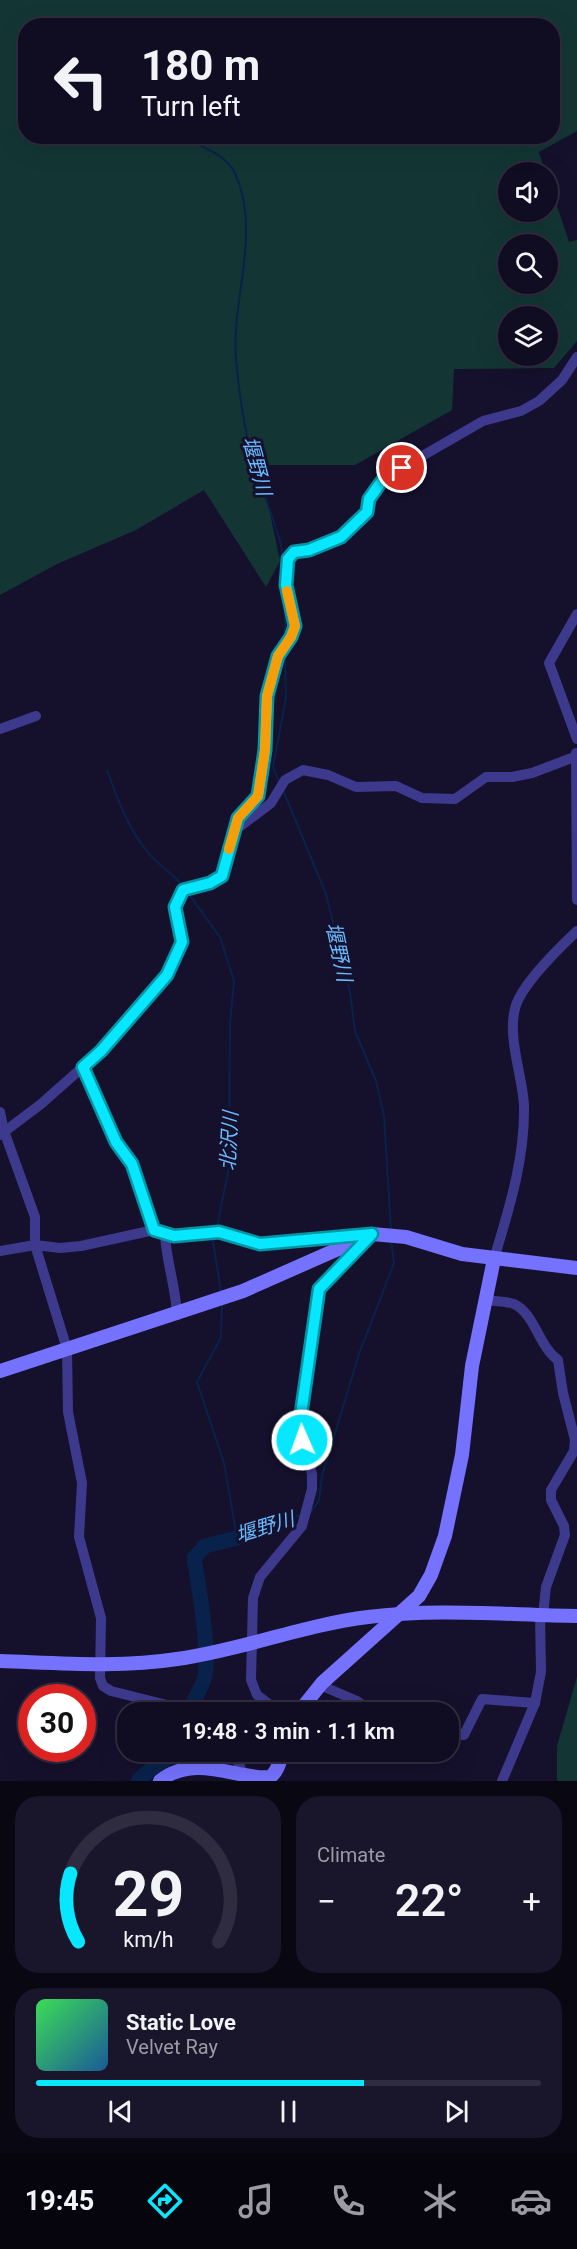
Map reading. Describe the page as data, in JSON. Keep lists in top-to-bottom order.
{
  "water": ["堰野川", "北沢川"],
  "page": {
    "turn": ["180 m", "Turn left"],
    "limit": "30",
    "trip": "19:48 · 3 min · 1.1 km",
    "tile": "Climate",
    "heat": ["−", "22°", "+"],
    "song": ["Static Love", "Velvet Ray"],
    "tabs": "19:45",
    "gauge": ["29", "km/h"]
  }
}
